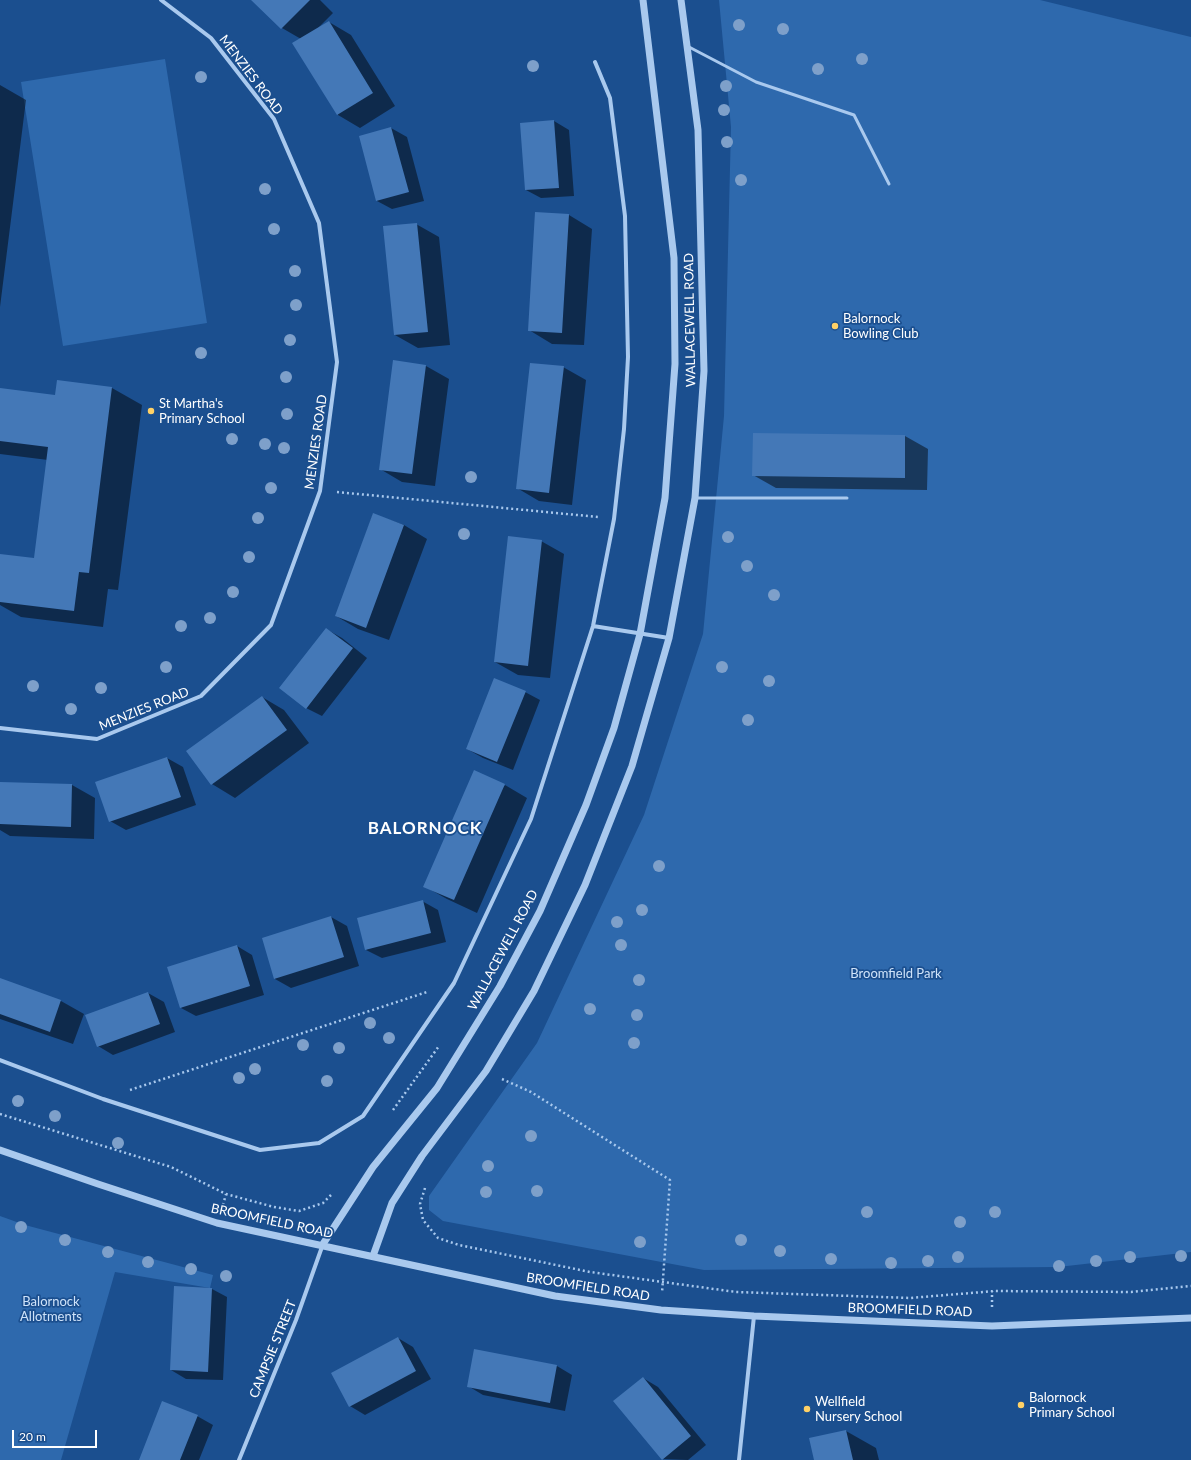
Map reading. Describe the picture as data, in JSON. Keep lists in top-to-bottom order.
{
  "streets": {
    "street": [
      "MENZIES ROAD",
      "WALLACEWELL ROAD",
      "BROOMFIELD ROAD",
      "CAMPSIE STREET"
    ]
  },
  "crossings": [
    ["WALLACEWELL ROAD", "BROOMFIELD ROAD"],
    ["WALLACEWELL ROAD", "CAMPSIE STREET"],
    ["BROOMFIELD ROAD", "CAMPSIE STREET"]
  ],
  "districts": ["BALORNOCK"],
  "parks": ["Broomfield Park", "Balornock Allotments"],
  "places": [
    "Balornock Bowling Club",
    "St Martha's Primary School",
    "Balornock Primary School",
    "Wellfield Nursery School"
  ],
  "scale_bar": "20 m"
}
